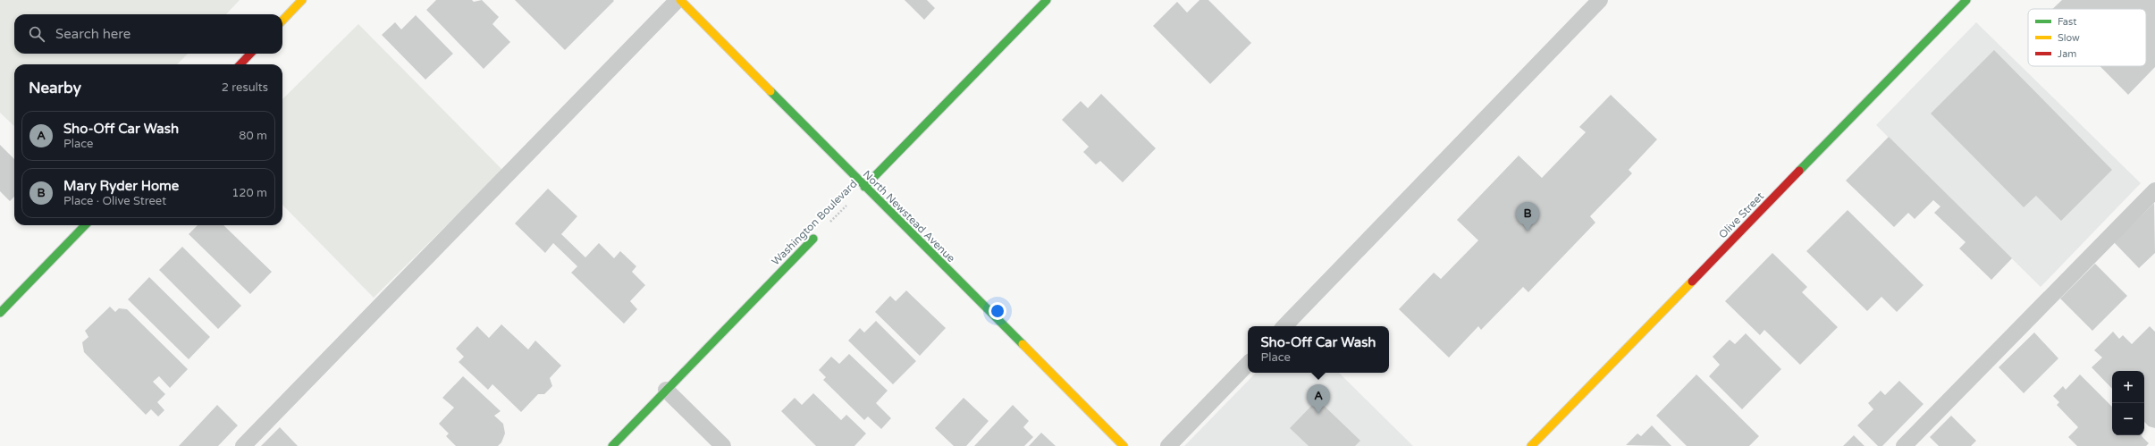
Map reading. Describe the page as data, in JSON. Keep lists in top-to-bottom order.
{
  "streets": {
    "street": ["Olive Street", "North Newstead Avenue", "Washington Boulevard"]
  },
  "crossings": [
    ["North Newstead Avenue", "Washington Boulevard"]
  ],
  "legend": ["Fast", "Slow", "Jam"],
  "page": {
    "search": "Search here",
    "heading": ["Nearby", "2 results"],
    "list": [
      {
        "mark": "A",
        "name": "Sho-Off Car Wash",
        "note": "Place",
        "value": "80 m"
      },
      {
        "mark": "B",
        "name": "Mary Ryder Home",
        "note": "Place · Olive Street",
        "value": "120 m"
      }
    ],
    "pins": ["B", "A"],
    "popup": ["Sho-Off Car Wash", "Place"],
    "map_buttons": ["+", "−"]
  }
}
